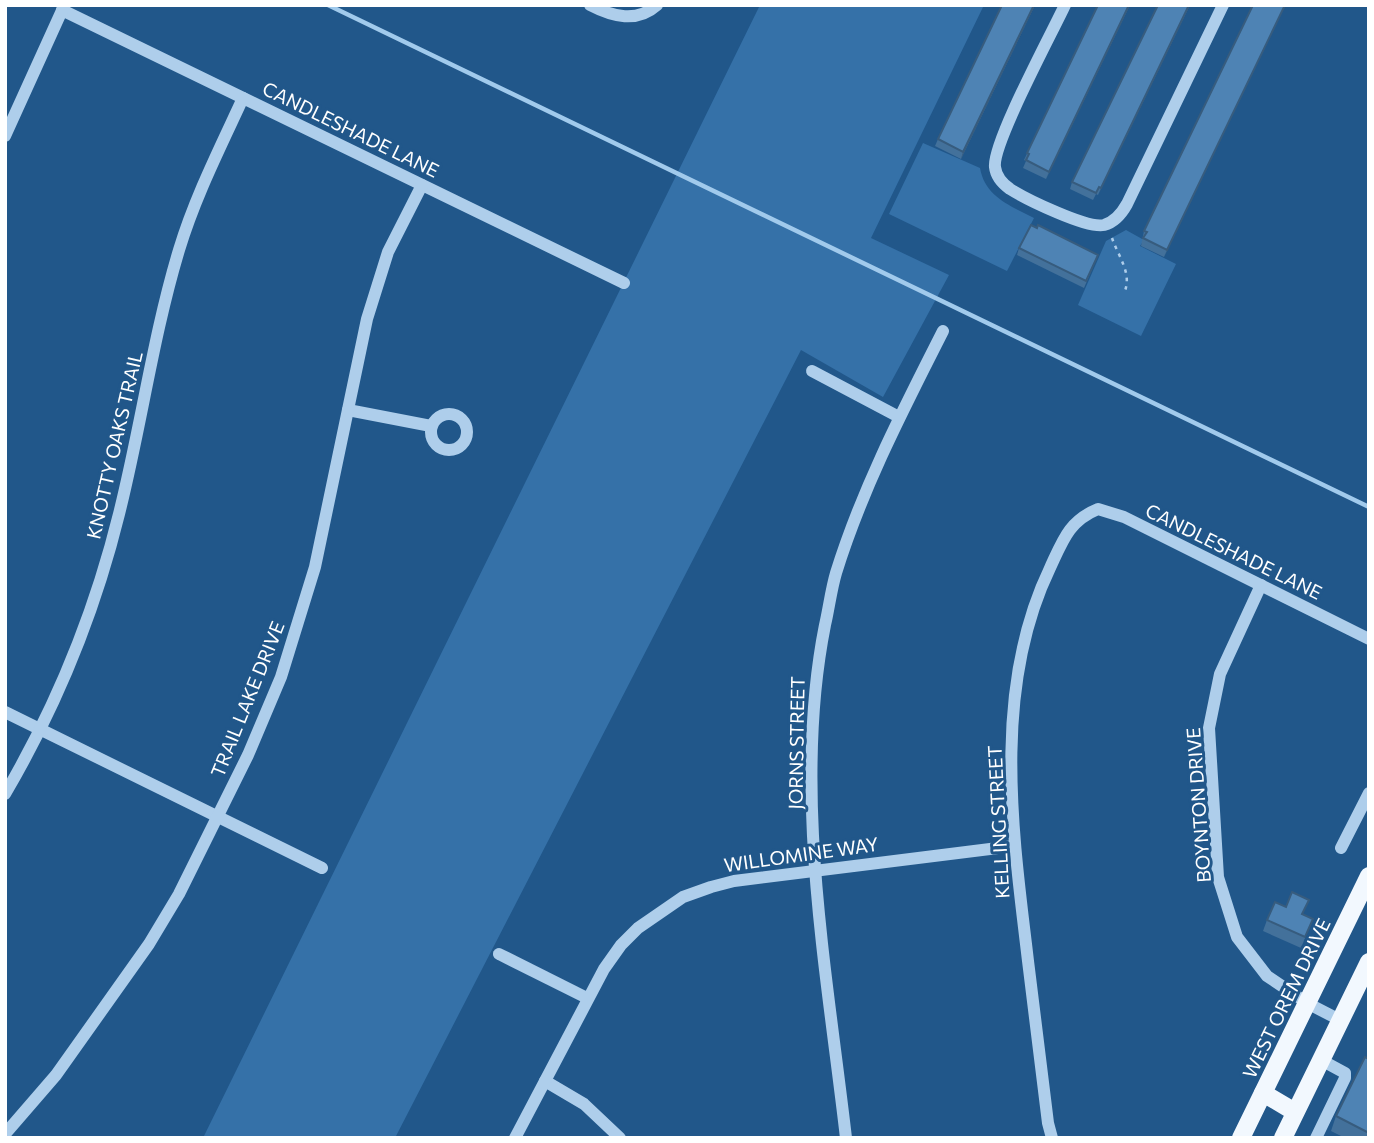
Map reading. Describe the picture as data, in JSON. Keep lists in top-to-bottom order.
{
  "streets": {
    "main road": ["WEST OREM DRIVE"],
    "street": [
      "CANDLESHADE LANE",
      "KNOTTY OAKS TRAIL",
      "TRAIL LAKE DRIVE",
      "JORNS STREET",
      "BOYNTON DRIVE",
      "KELLING STREET",
      "WILLOMINE WAY"
    ]
  },
  "crossings": [
    ["CANDLESHADE LANE", "KNOTTY OAKS TRAIL"],
    ["CANDLESHADE LANE", "TRAIL LAKE DRIVE"],
    ["CANDLESHADE LANE", "BOYNTON DRIVE"],
    ["CANDLESHADE LANE", "KELLING STREET"],
    ["JORNS STREET", "WILLOMINE WAY"],
    ["BOYNTON DRIVE", "WEST OREM DRIVE"],
    ["KELLING STREET", "WILLOMINE WAY"]
  ]
}
